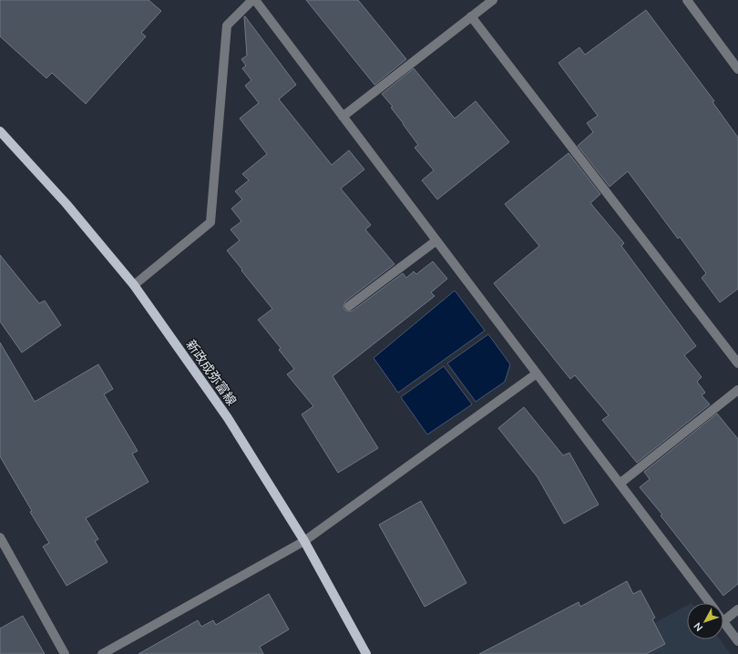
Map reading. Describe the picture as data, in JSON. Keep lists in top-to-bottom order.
{
  "streets": {
    "main road": ["新政成弥富線"]
  },
  "north": "bottom left"
}
